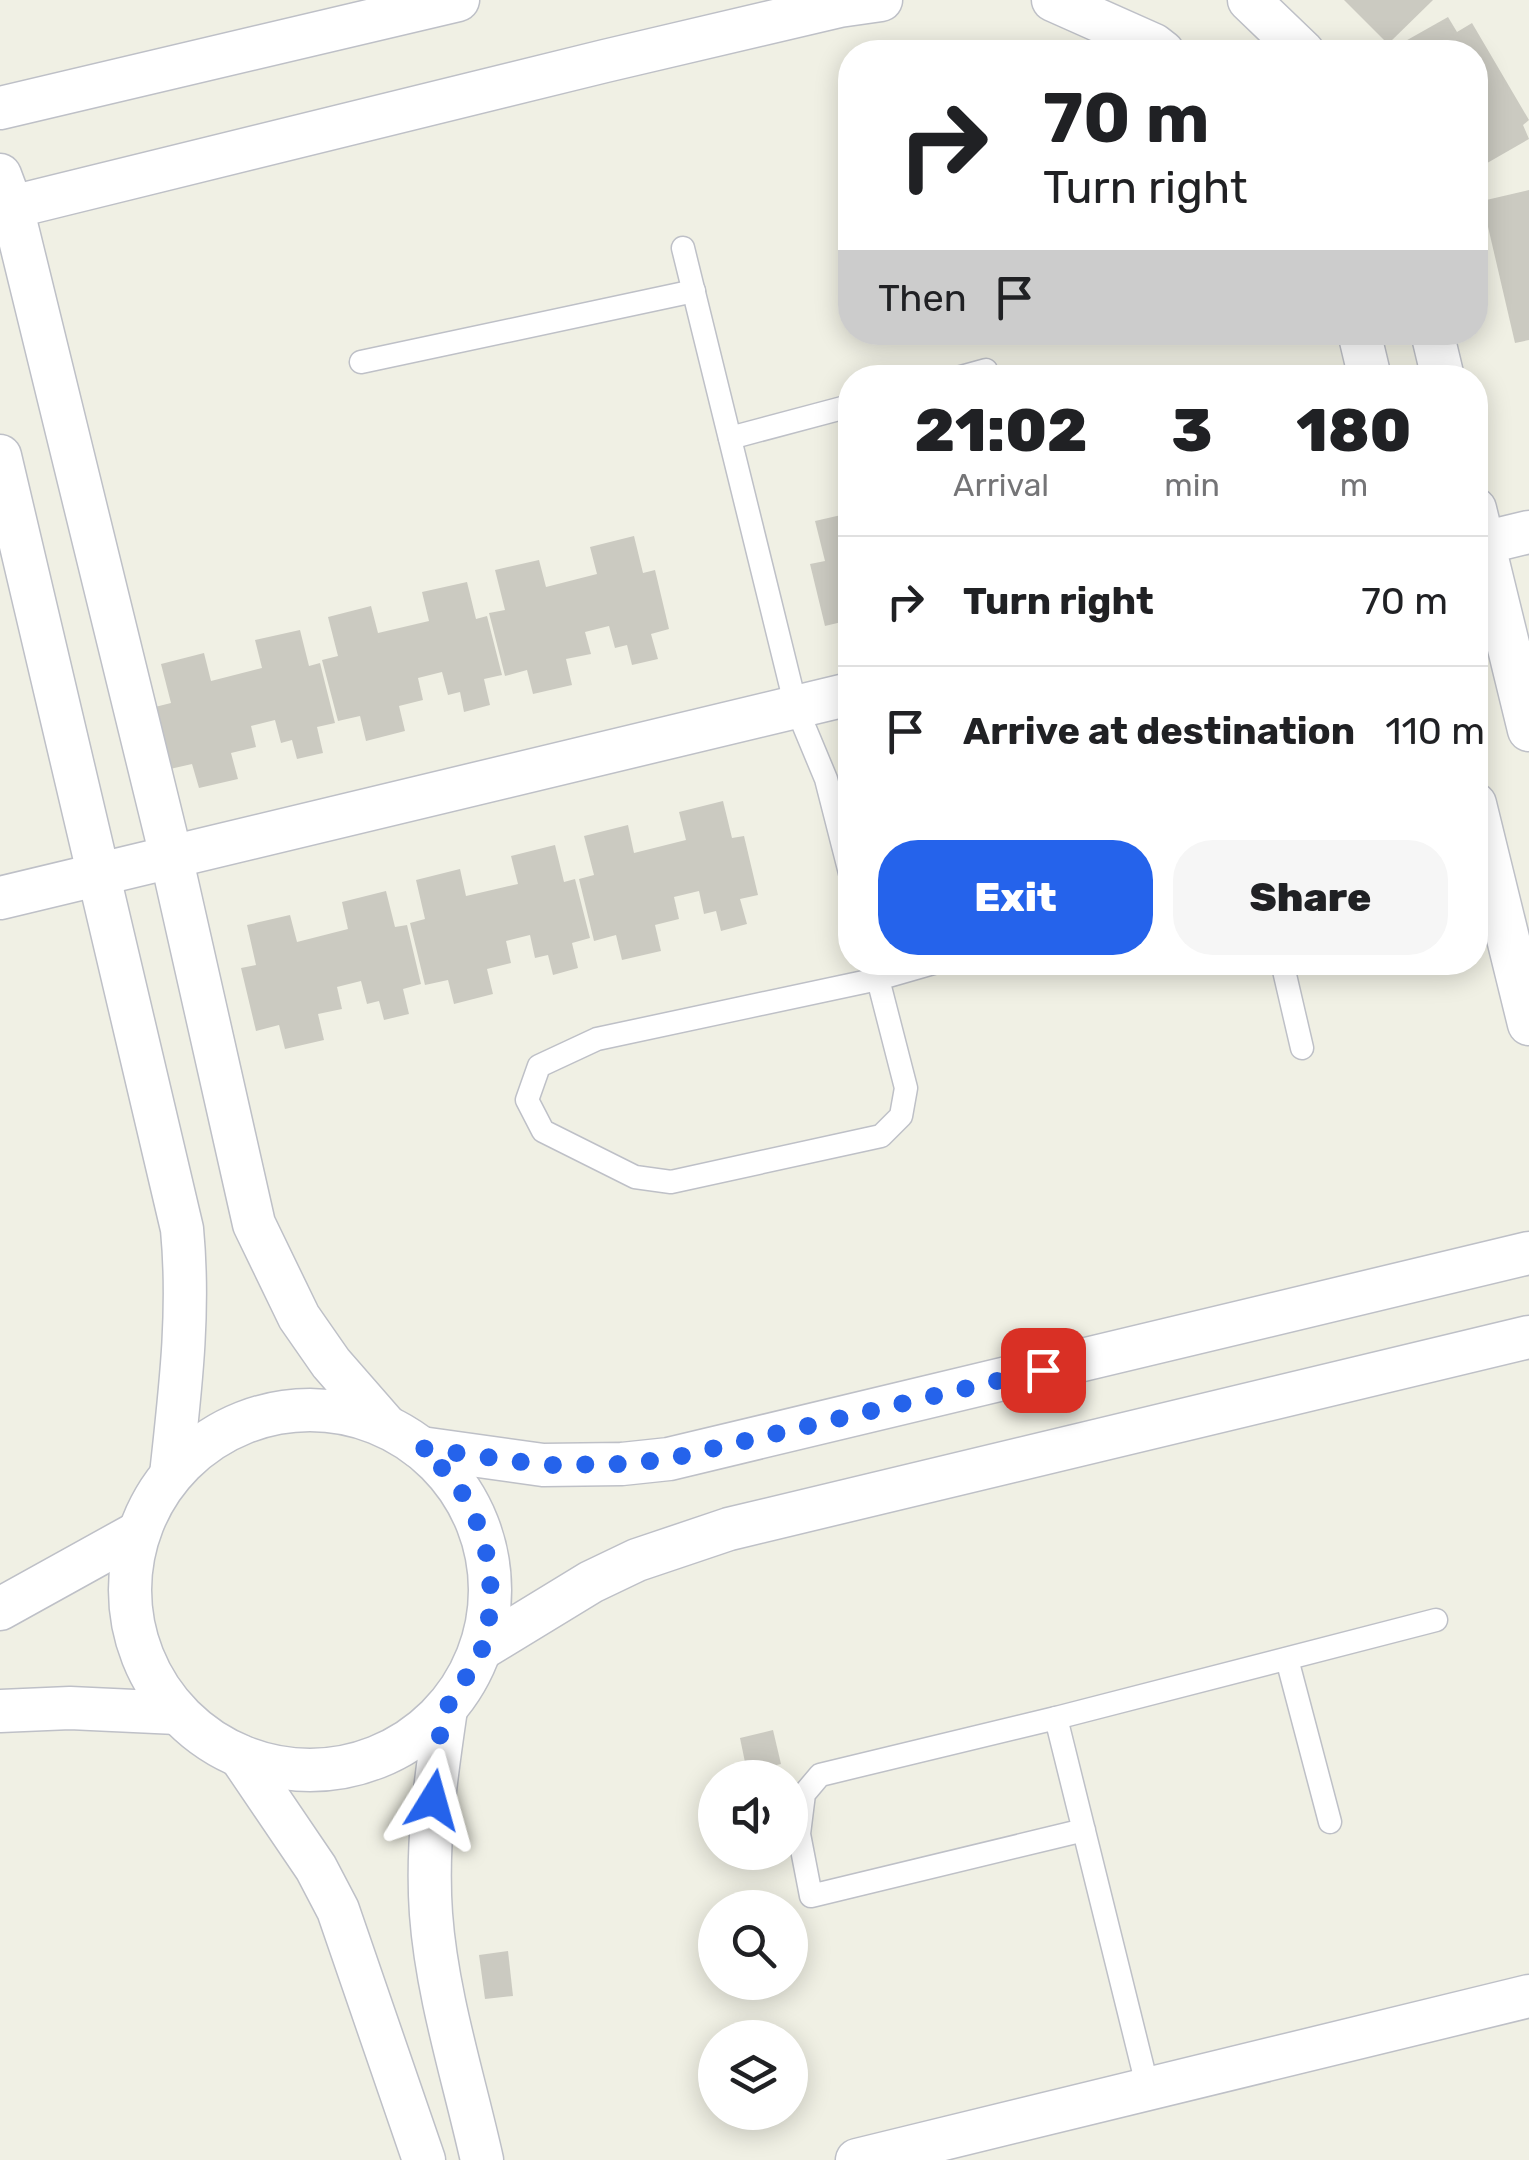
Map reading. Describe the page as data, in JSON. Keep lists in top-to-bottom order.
{
  "page": {
    "turn": ["70 m", "Turn right"],
    "then": "Then",
    "eta": [
      "21:02",
      "Arrival",
      "3",
      "min",
      "180",
      "m"
    ],
    "list": [
      {
        "name": "Turn right",
        "value": "70 m"
      },
      {
        "name": "Arrive at destination",
        "value": "110 m"
      }
    ],
    "buttons": ["Exit", "Share"]
  }
}
